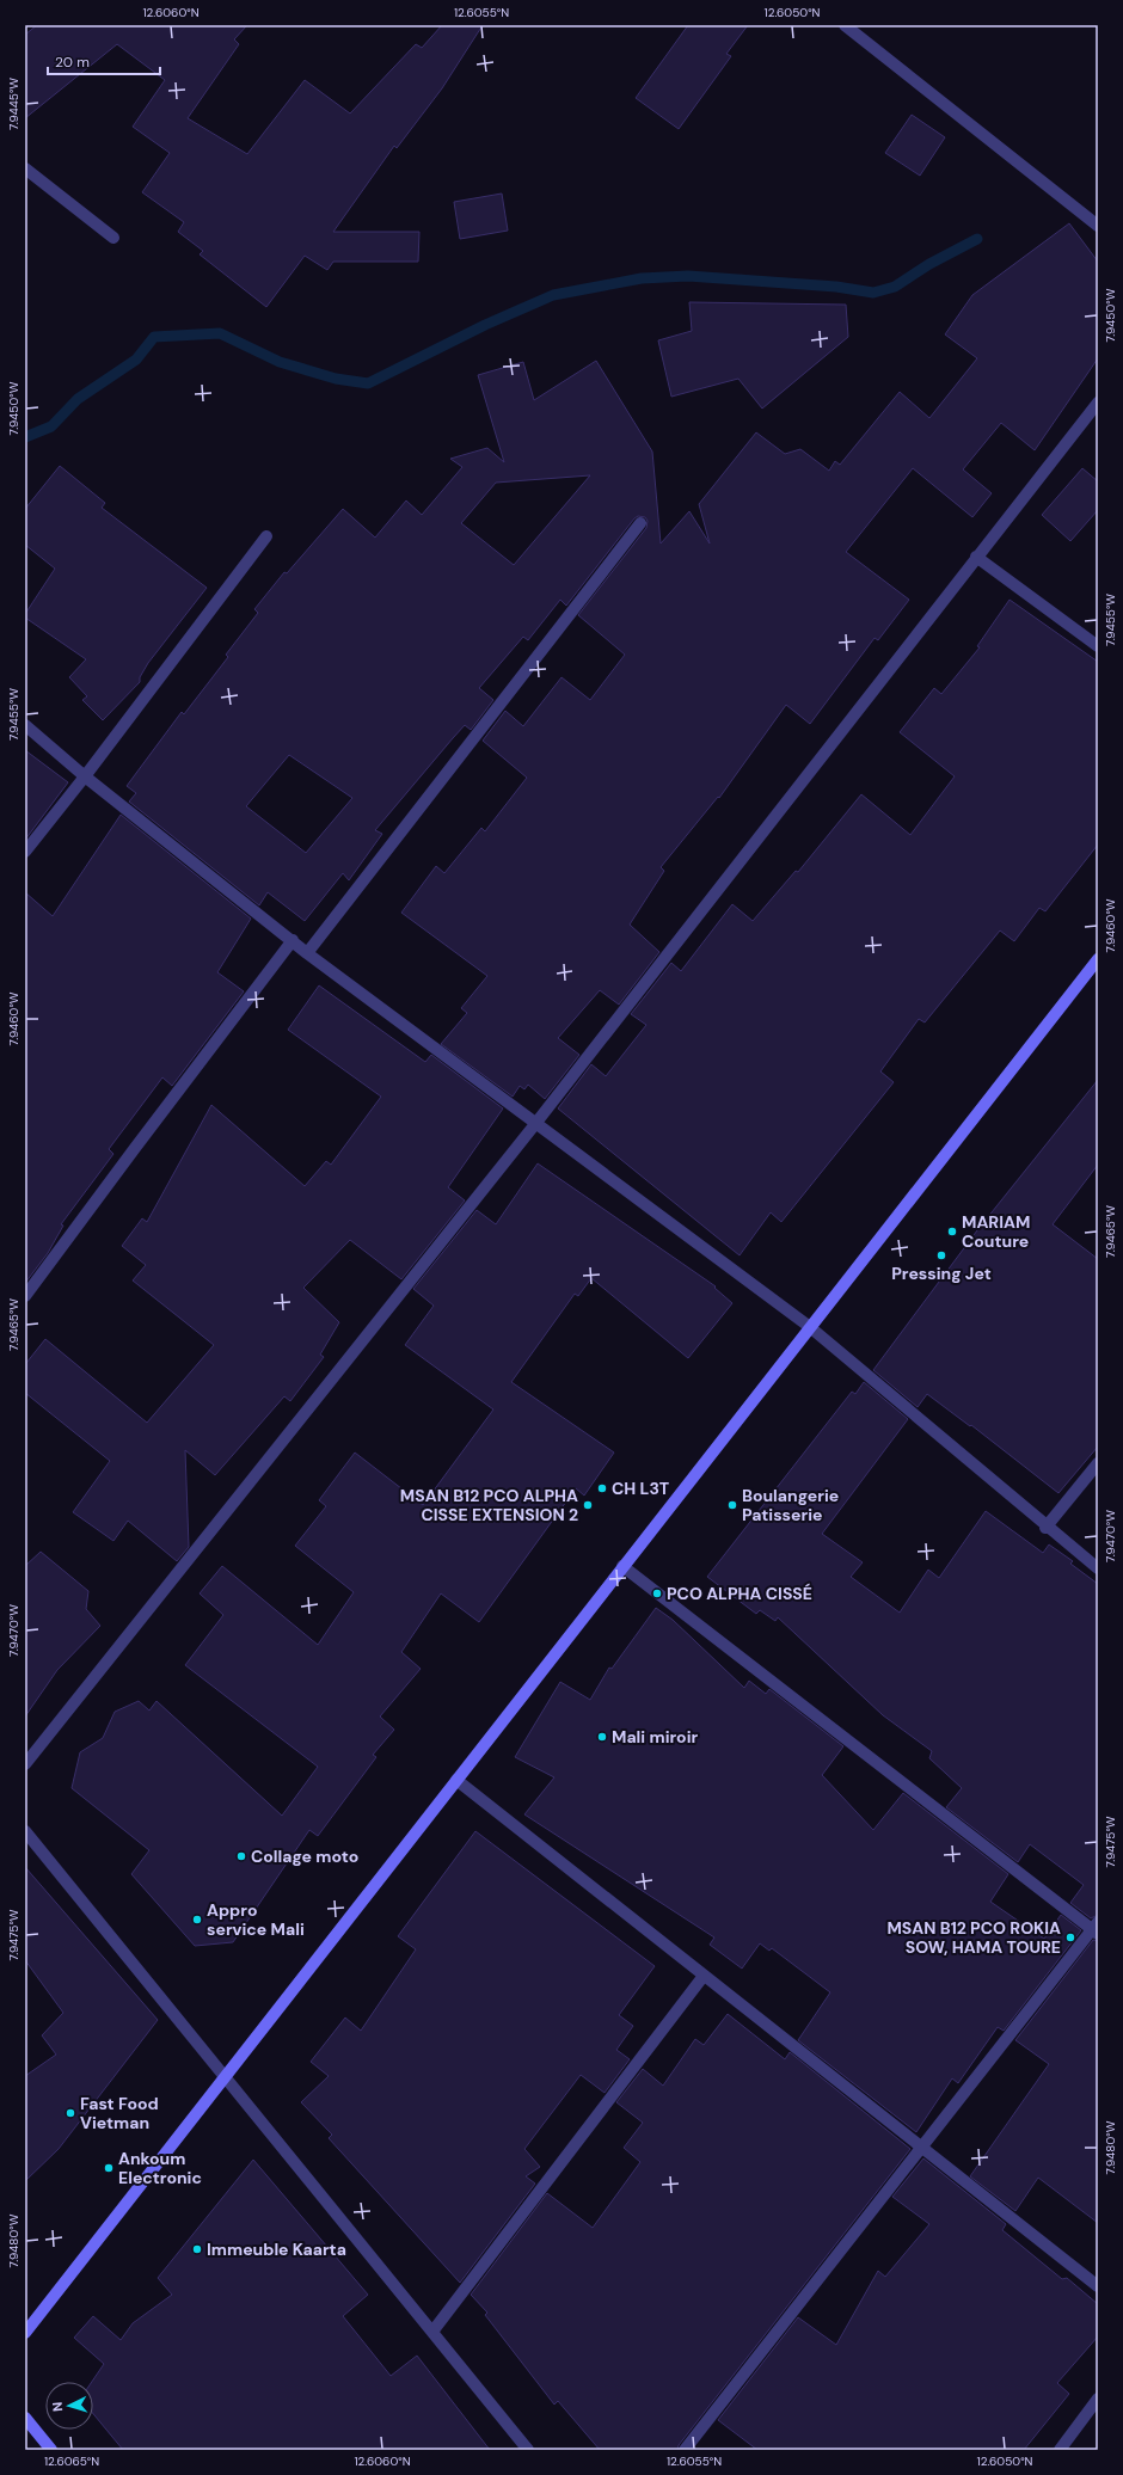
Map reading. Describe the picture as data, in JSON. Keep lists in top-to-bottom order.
{
  "places": [
    "MARIAM Couture",
    "Pressing Jet",
    "CH L3T",
    "MSAN B12 PCO ALPHA CISSE EXTENSION 2",
    "Boulangerie Patisserie",
    "PCO ALPHA CISSÉ",
    "Mali miroir",
    "Collage moto",
    "Appro service Mali",
    "MSAN B12 PCO ROKIA SOW, HAMA TOURE",
    "Fast Food Vietman",
    "Ankoum Electronic",
    "Immeuble Kaarta"
  ],
  "scale_bar": "20 m",
  "north": "left",
  "coordinates": [
    "12.6060°N",
    "12.6055°N",
    "12.6050°N",
    "7.9445°W",
    "7.9450°W",
    "7.9455°W",
    "7.9460°W",
    "7.9465°W",
    "7.9470°W",
    "7.9475°W",
    "7.9480°W",
    "12.6065°N"
  ]
}
